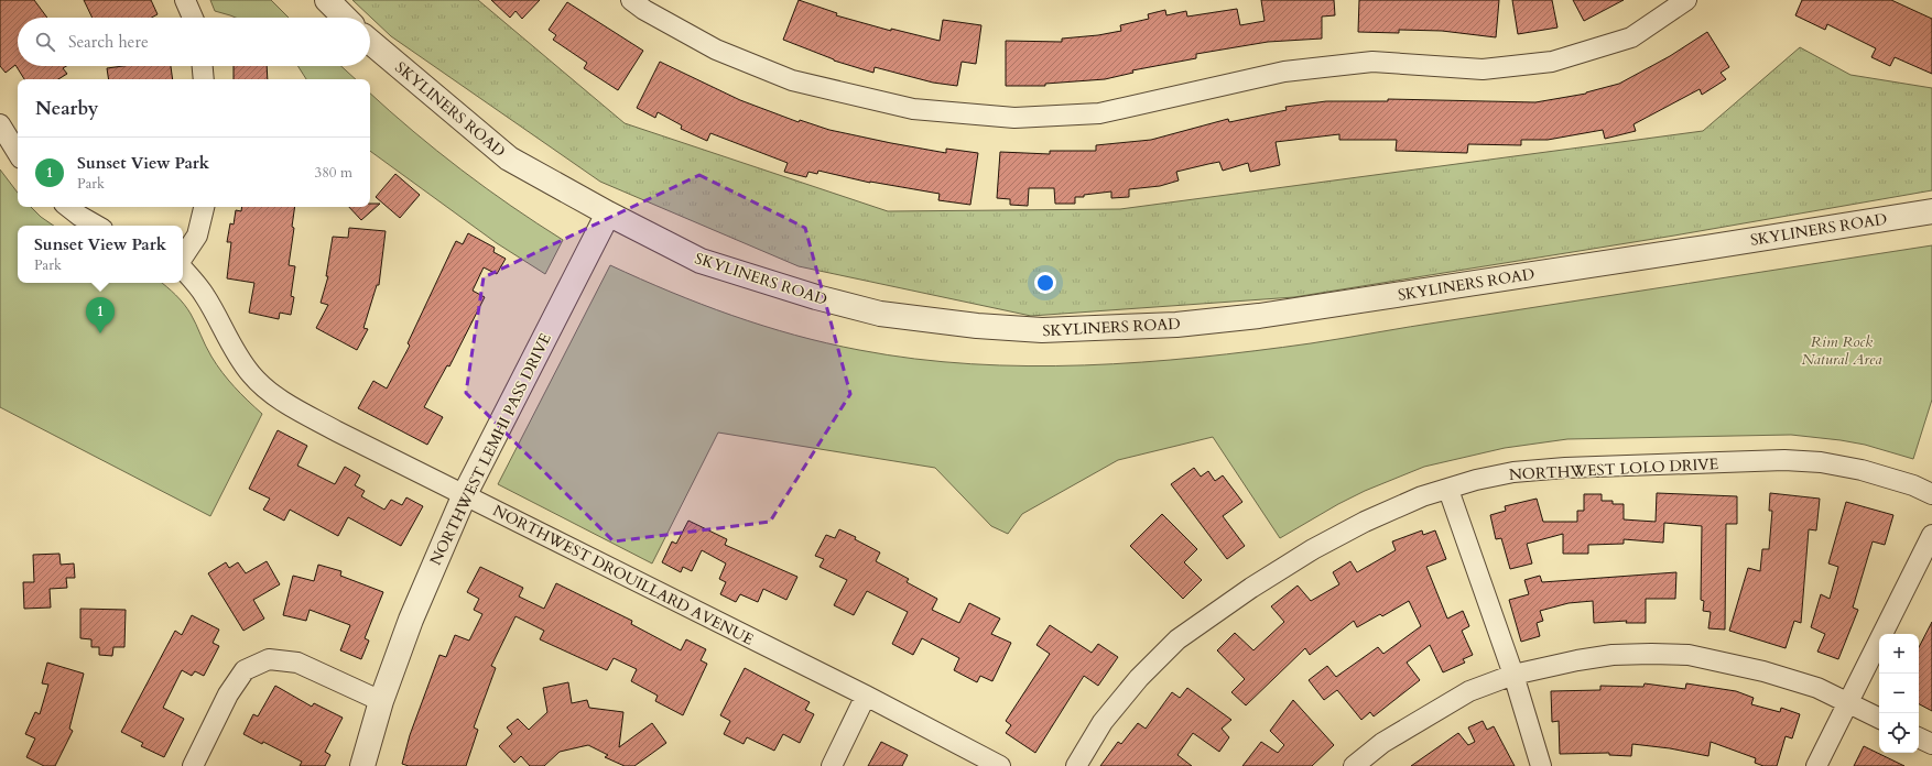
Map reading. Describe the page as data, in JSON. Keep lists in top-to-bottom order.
{
  "streets": {
    "street": [
      "SKYLINERS ROAD",
      "NORTHWEST LEMHI PASS DRIVE",
      "NORTHWEST LOLO DRIVE",
      "NORTHWEST DROUILLARD AVENUE"
    ]
  },
  "crossings": [
    ["SKYLINERS ROAD", "NORTHWEST LEMHI PASS DRIVE"],
    ["NORTHWEST LEMHI PASS DRIVE", "NORTHWEST DROUILLARD AVENUE"]
  ],
  "parks": ["Rim Rock Natural Area"],
  "page": {
    "search": "Search here",
    "heading": "Nearby",
    "list": [
      {
        "mark": "1",
        "name": "Sunset View Park",
        "note": "Park",
        "value": "380 m"
      }
    ],
    "popup": ["Sunset View Park", "Park"],
    "pins": "1",
    "map_buttons": ["+", "−"]
  }
}
